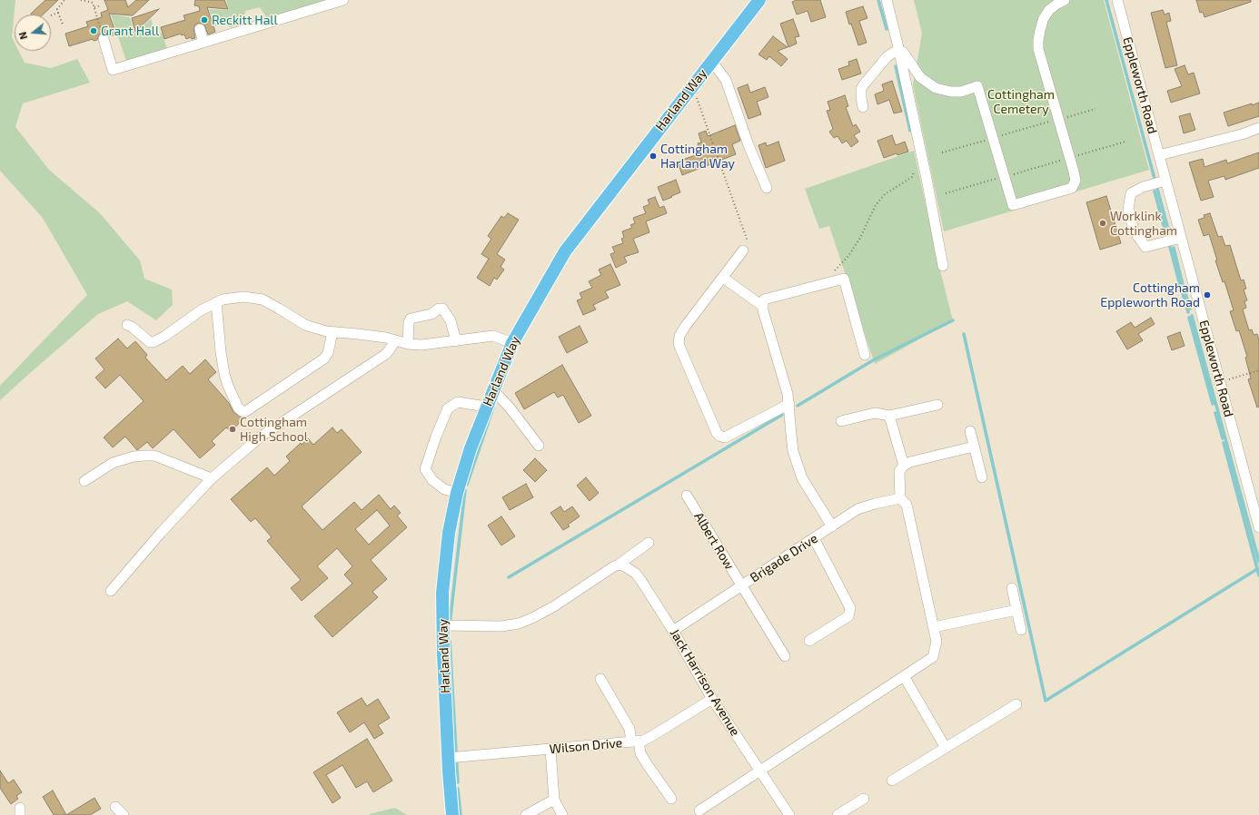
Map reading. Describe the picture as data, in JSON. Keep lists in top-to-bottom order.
{
  "streets": {
    "main road": ["Harland Way"],
    "street": [
      "Eppleworth Road",
      "Albert Row",
      "Brigade Drive",
      "Jack Harrison Avenue",
      "Wilson Drive"
    ]
  },
  "crossings": [
    ["Harland Way", "Wilson Drive"],
    ["Albert Row", "Brigade Drive"],
    ["Brigade Drive", "Jack Harrison Avenue"],
    ["Jack Harrison Avenue", "Wilson Drive"]
  ],
  "parks": ["Cottingham Cemetery"],
  "places": [
    "Reckitt Hall",
    "Grant Hall",
    "Cottingham Harland Way",
    "Worklink Cottingham",
    "Cottingham Eppleworth Road",
    "Cottingham High School"
  ],
  "north": "left"
}
